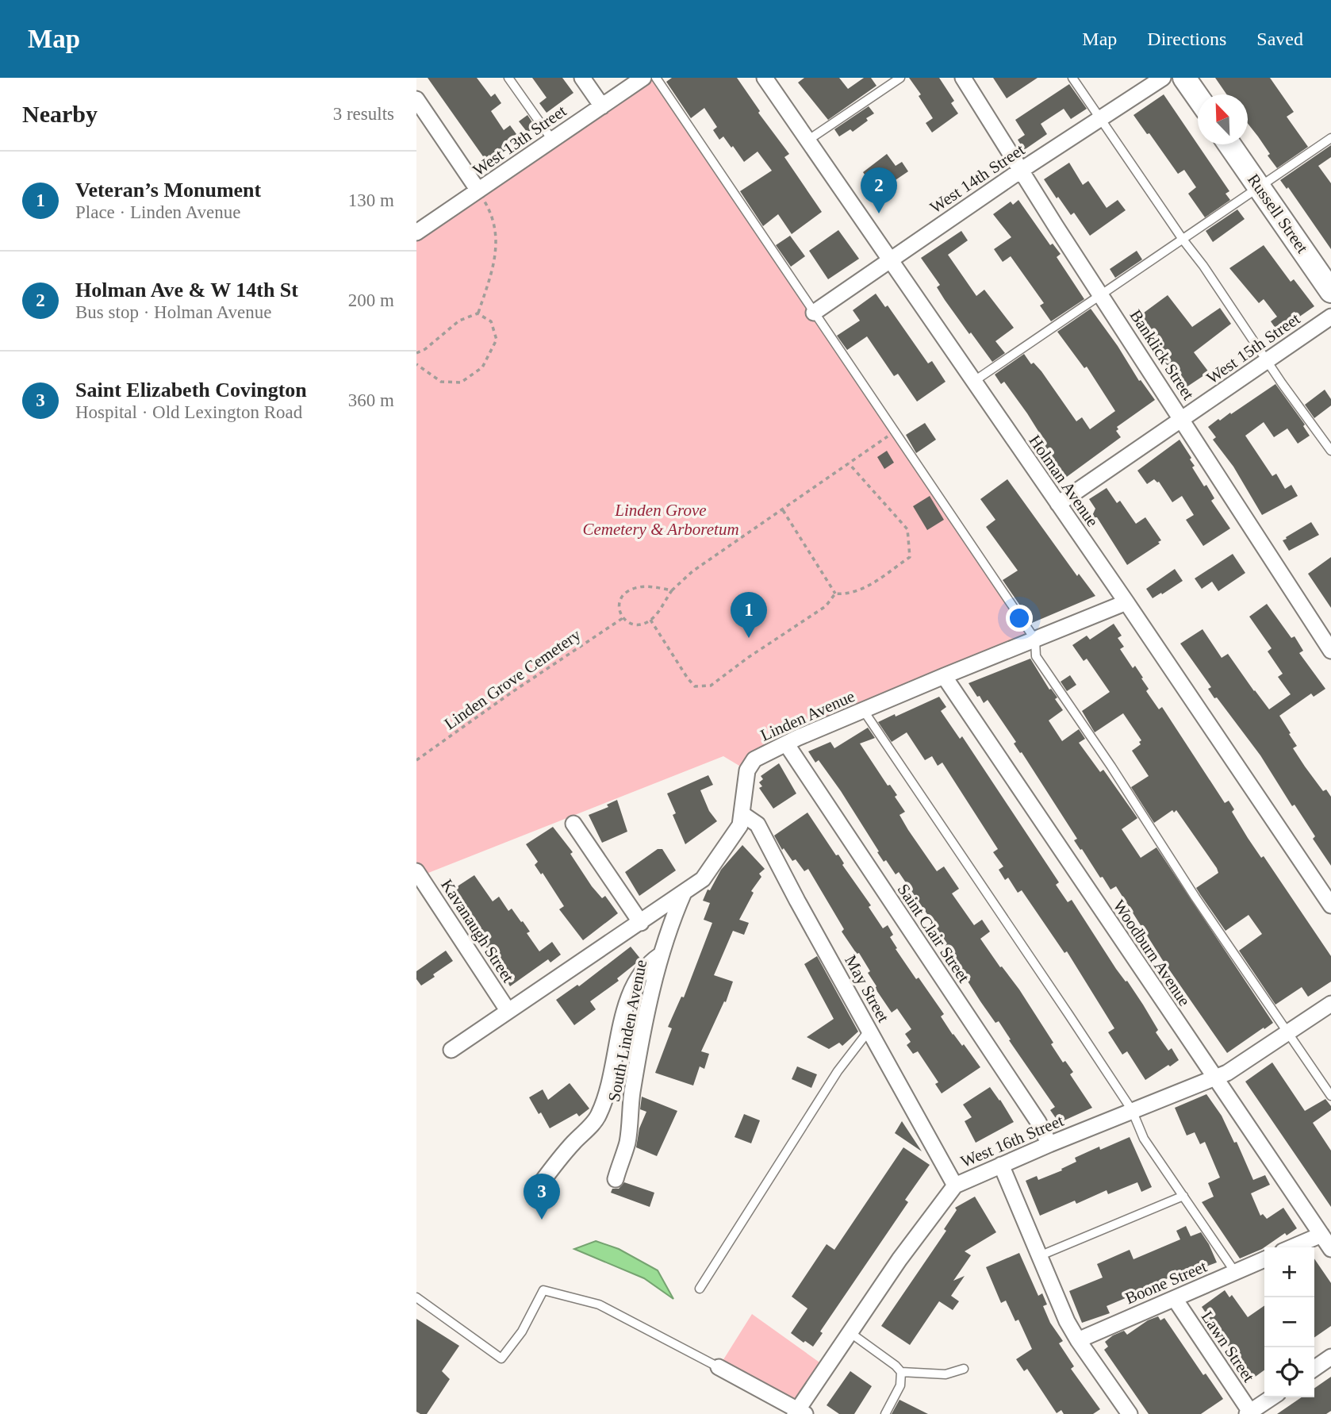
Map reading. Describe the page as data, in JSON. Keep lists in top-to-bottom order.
{
  "streets": {
    "street": [
      "West 13th Street",
      "West 14th Street",
      "Russell Street",
      "West 15th Street",
      "Banklick Street",
      "Holman Avenue",
      "Linden Avenue",
      "Kavanaugh Street",
      "Saint Clair Street",
      "Woodburn Avenue",
      "May Street",
      "South Linden Avenue",
      "West 16th Street",
      "Boone Street",
      "Lawn Street"
    ],
    "path": ["Linden Grove Cemetery"]
  },
  "crossings": [
    ["West 14th Street", "Banklick Street"],
    ["West 14th Street", "Holman Avenue"],
    ["West 15th Street", "Banklick Street"],
    ["West 15th Street", "Holman Avenue"],
    ["Holman Avenue", "Linden Avenue"],
    ["Linden Avenue", "Kavanaugh Street"],
    ["Linden Avenue", "Saint Clair Street"],
    ["Linden Avenue", "Woodburn Avenue"],
    ["Linden Avenue", "May Street"],
    ["Linden Avenue", "South Linden Avenue"],
    ["Saint Clair Street", "West 16th Street"],
    ["Woodburn Avenue", "West 16th Street"],
    ["May Street", "West 16th Street"],
    ["Boone Street", "Lawn Street"]
  ],
  "parks": ["Linden Grove Cemetery & Arboretum"],
  "north": "top left",
  "page": {
    "header": "Map",
    "nav": ["Map", "Directions", "Saved"],
    "heading": ["Nearby", "3 results"],
    "list": [
      {
        "mark": "1",
        "name": "Veteran’s Monument",
        "note": "Place · Linden Avenue",
        "value": "130 m"
      },
      {
        "mark": "2",
        "name": "Holman Ave & W 14th St",
        "note": "Bus stop · Holman Avenue",
        "value": "200 m"
      },
      {
        "mark": "3",
        "name": "Saint Elizabeth Covington",
        "note": "Hospital · Old Lexington Road",
        "value": "360 m"
      }
    ],
    "pins": ["2", "1", "3"],
    "map_buttons": ["+", "−"]
  }
}
